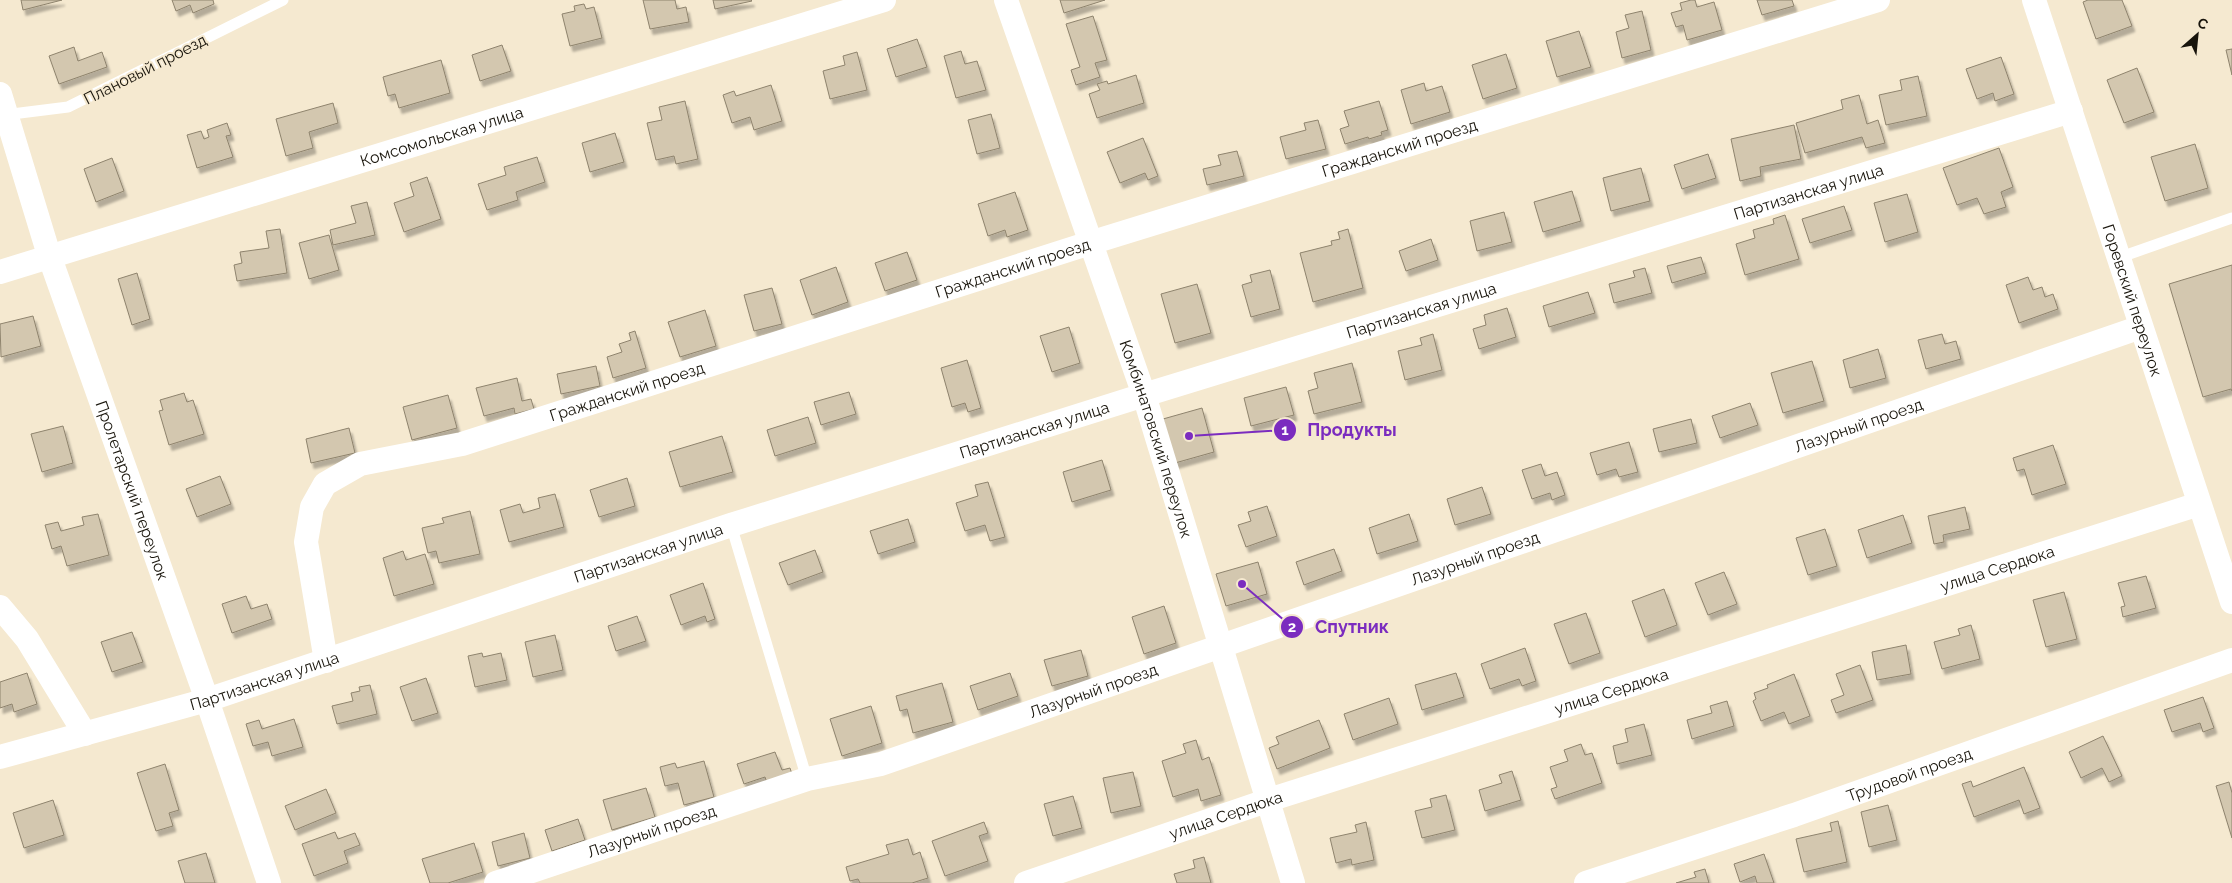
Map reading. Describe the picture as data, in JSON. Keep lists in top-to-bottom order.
{
  "streets": {
    "street": [
      "Комсомольская улица",
      "Гражданский проезд",
      "Партизанская улица",
      "Горевский переулок",
      "Лазурный проезд",
      "Комбинатовский переулок",
      "Пролетарский переулок",
      "улица Сердюка",
      "Трудовой проезд"
    ],
    "lane": ["Плановый проезд"]
  },
  "crossings": [
    ["Плановый проезд", "Пролетарский переулок"],
    ["Комсомольская улица", "Пролетарский переулок"],
    ["Гражданский проезд", "Партизанская улица"],
    ["Гражданский проезд", "Комбинатовский переулок"],
    ["Партизанская улица", "Горевский переулок"],
    ["Партизанская улица", "Комбинатовский переулок"],
    ["Партизанская улица", "Пролетарский переулок"],
    ["Горевский переулок", "Лазурный проезд"],
    ["Горевский переулок", "улица Сердюка"],
    ["Лазурный проезд", "Комбинатовский переулок"],
    ["Комбинатовский переулок", "улица Сердюка"]
  ],
  "places": ["Продукты", "Спутник"],
  "north": "top right"
}
